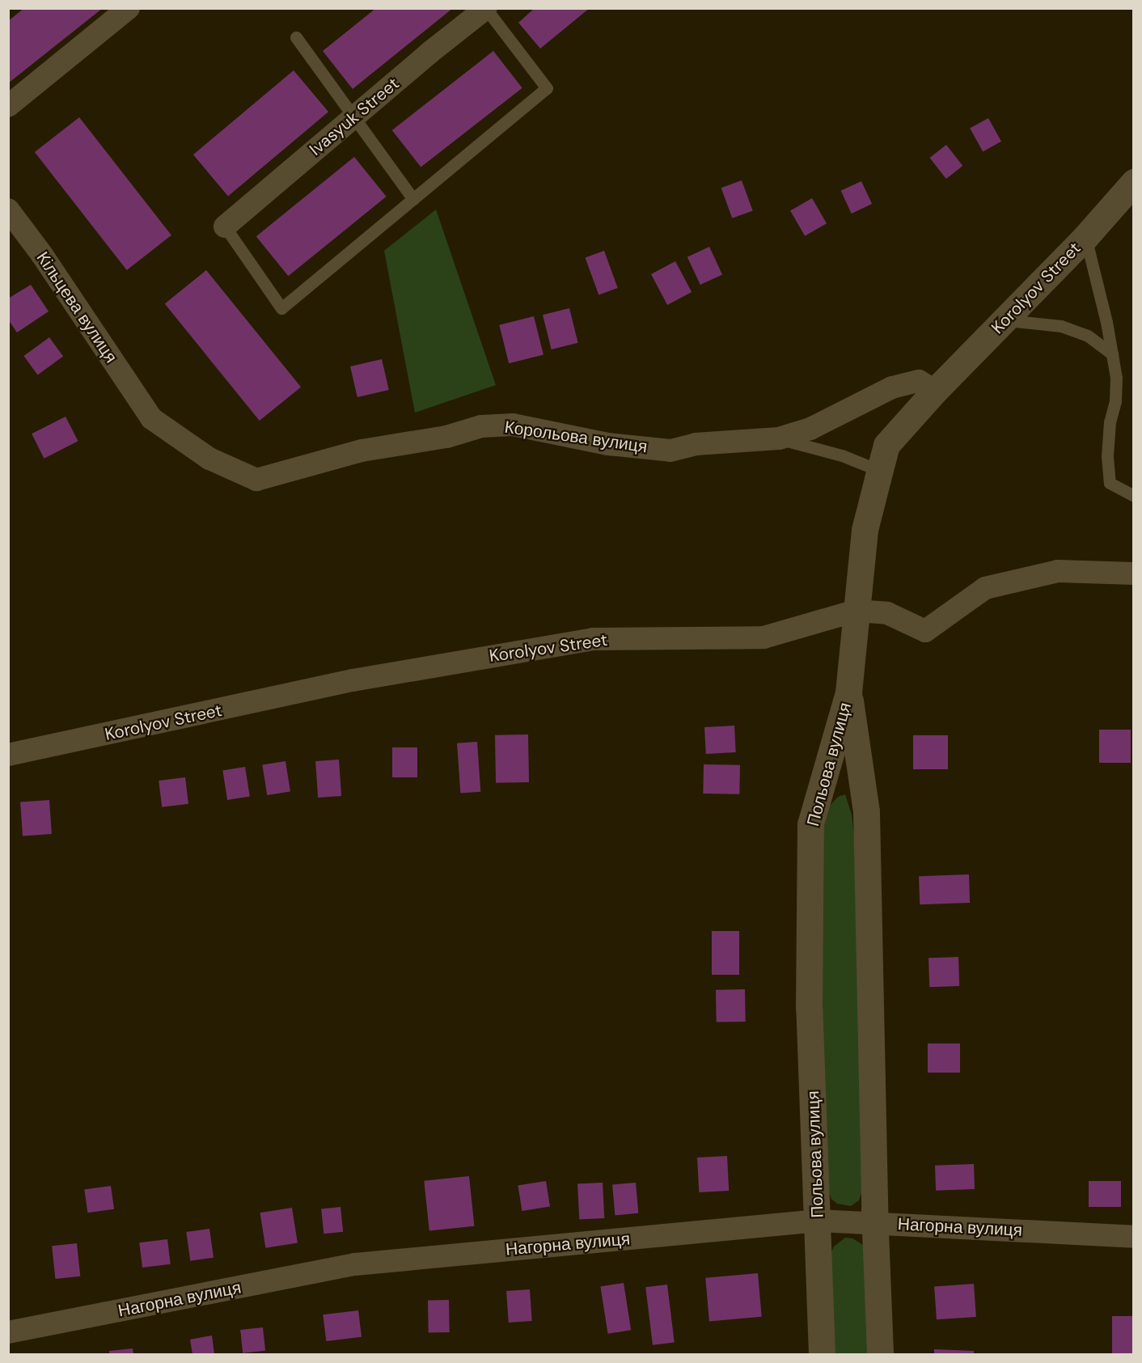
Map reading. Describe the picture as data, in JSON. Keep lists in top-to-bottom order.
{
  "streets": {
    "main road": ["Korolyov Street", "Польова вулиця"],
    "street": [
      "Ivasyuk Street",
      "Кільцева вулиця",
      "Корольова вулиця",
      "Нагорна вулиця"
    ]
  },
  "crossings": [
    ["Korolyov Street", "Корольова вулиця"],
    ["Korolyov Street", "Польова вулиця"],
    ["Кільцева вулиця", "Корольова вулиця"],
    ["Польова вулиця", "Нагорна вулиця"]
  ]
}
